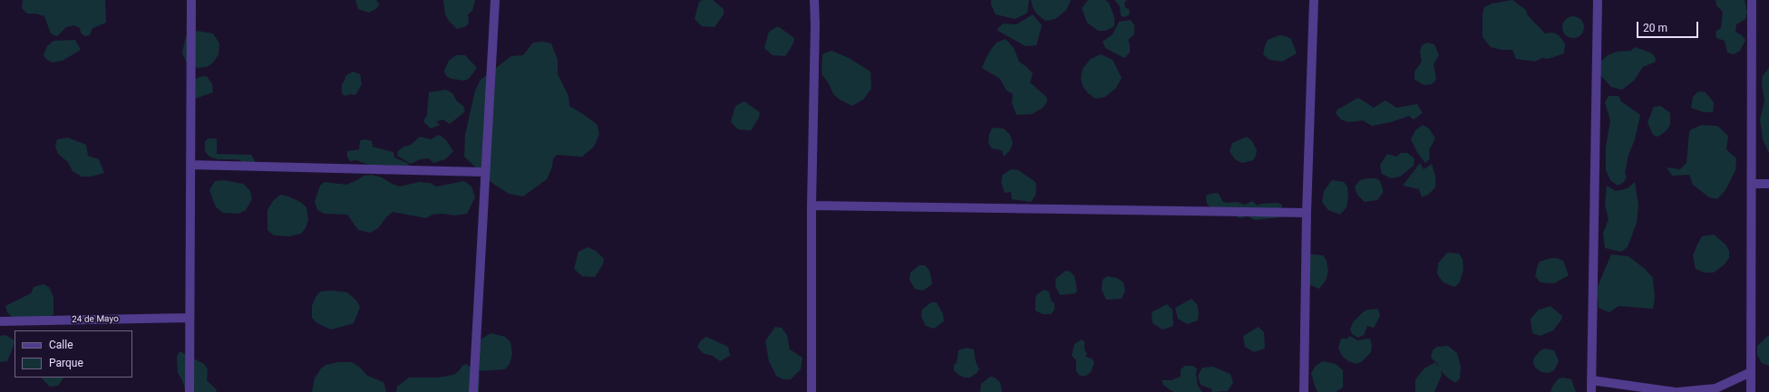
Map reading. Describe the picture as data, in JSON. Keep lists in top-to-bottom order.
{
  "streets": {
    "street": ["24 de Mayo"]
  },
  "legend": ["Calle", "Parque"],
  "scale_bar": "20 m"
}
